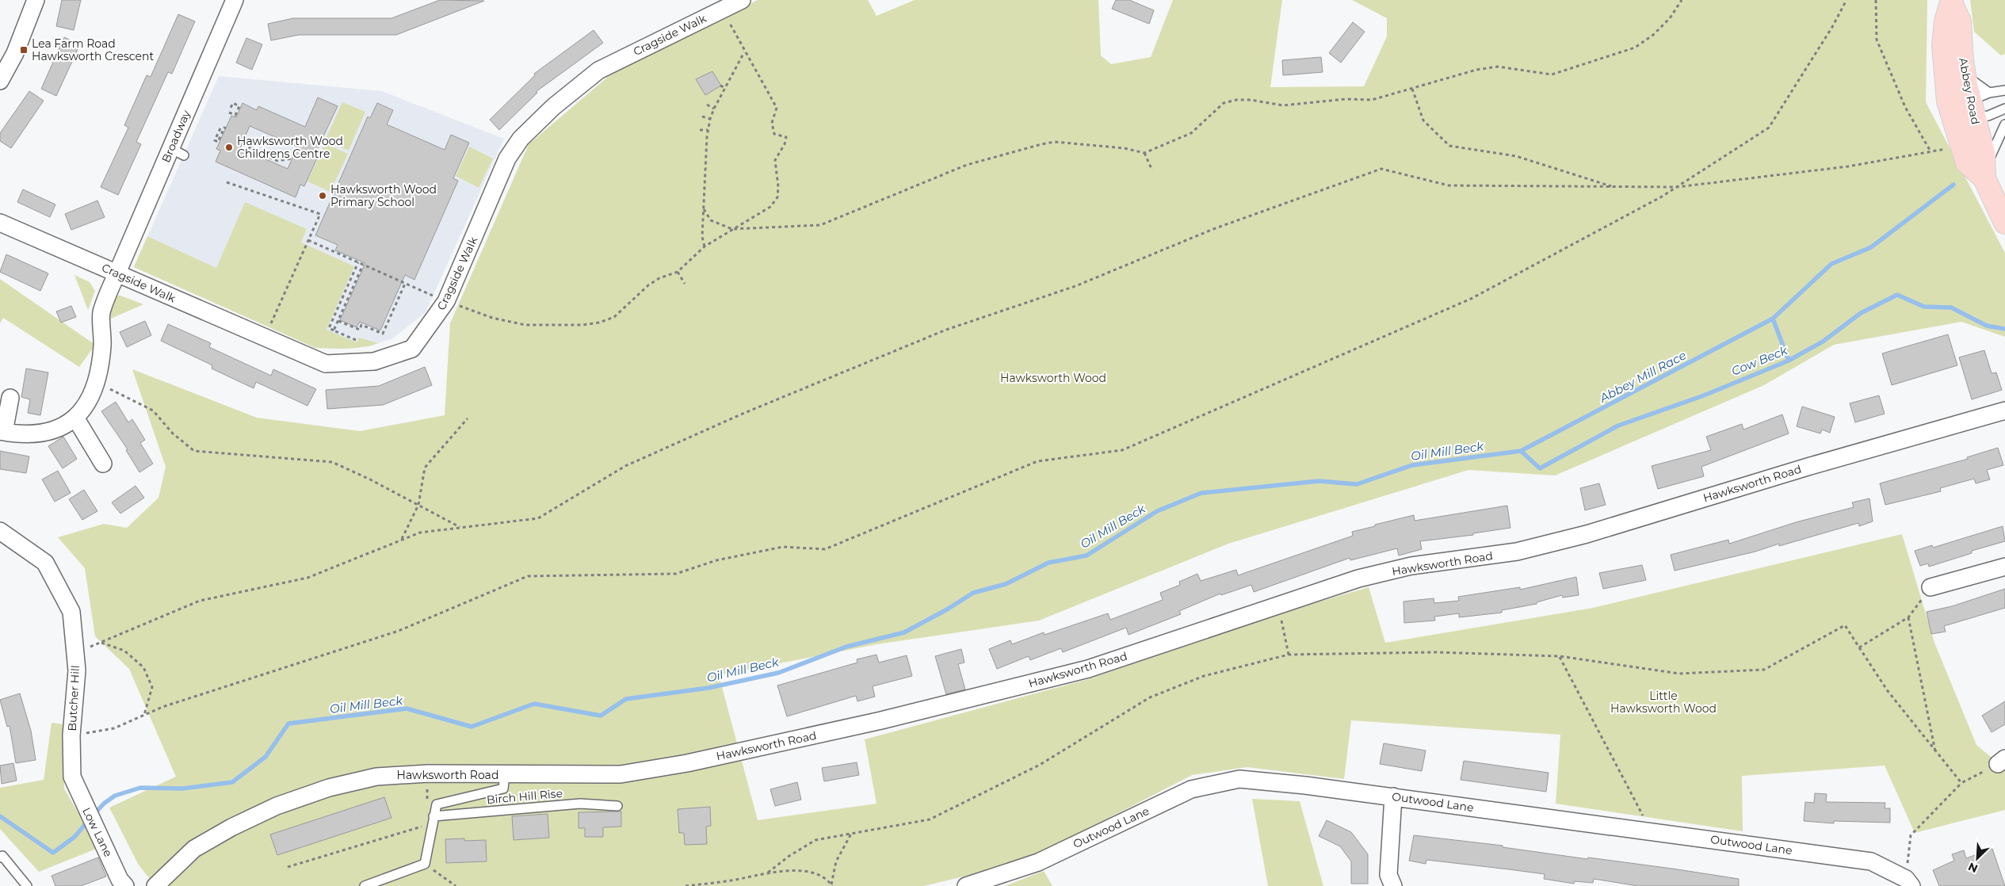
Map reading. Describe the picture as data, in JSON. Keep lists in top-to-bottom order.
{
  "streets": {
    "main road": ["Abbey Road"],
    "street": [
      "Cragside Walk",
      "Broadway",
      "Hawksworth Road",
      "Butcher Hill",
      "Outwood Lane",
      "Low Lane"
    ],
    "lane": ["Birch Hill Rise"]
  },
  "crossings": [
    ["Cragside Walk", "Broadway"],
    ["Hawksworth Road", "Birch Hill Rise"],
    ["Butcher Hill", "Low Lane"]
  ],
  "water": ["Cow Beck", "Abbey Mill Race", "Oil Mill Beck"],
  "parks": ["Hawksworth Wood", "Little Hawksworth Wood"],
  "places": {
    "transit": ["Lea Farm Road Hawksworth Crescent"],
    "other": ["Hawksworth Wood Childrens Centre", "Hawksworth Wood Primary School"]
  },
  "north": "bottom left"
}
